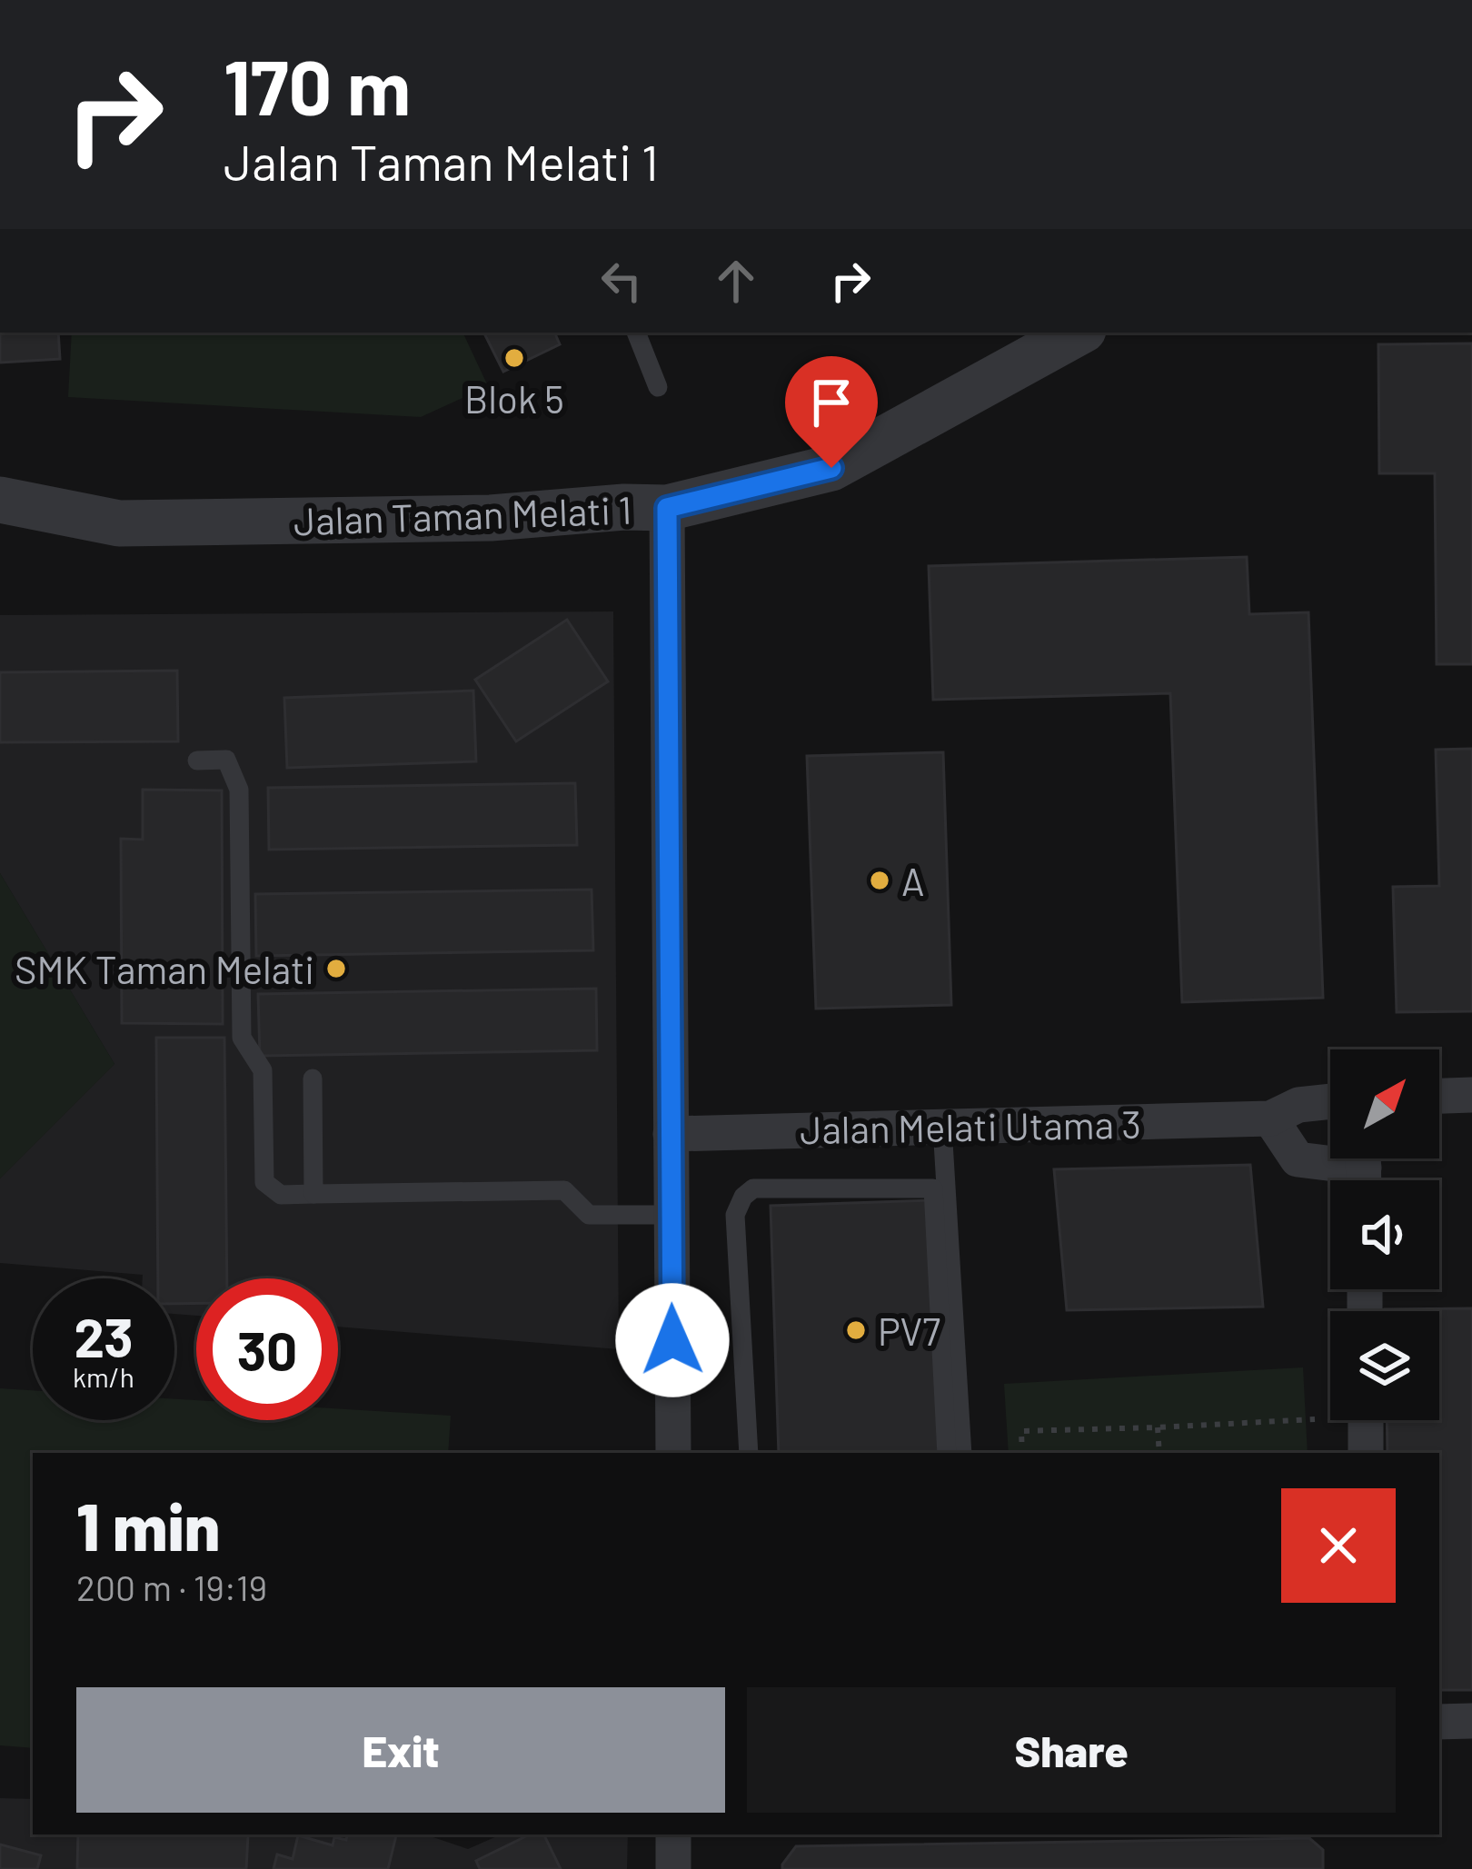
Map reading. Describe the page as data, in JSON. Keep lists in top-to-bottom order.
{
  "streets": {
    "street": ["Jalan Taman Melati 1", "Jalan Melati Utama 3"]
  },
  "places": [
    "Blok 5",
    "A",
    "SMK Taman Melati",
    "PV7"
  ],
  "north": "top right",
  "page": {
    "turn": ["170 m", "Jalan Taman Melati 1"],
    "speed": "23 km/h",
    "limit": "30",
    "heading": ["1 min", "200 m · 19:19"],
    "buttons": ["Exit", "Share"]
  }
}
